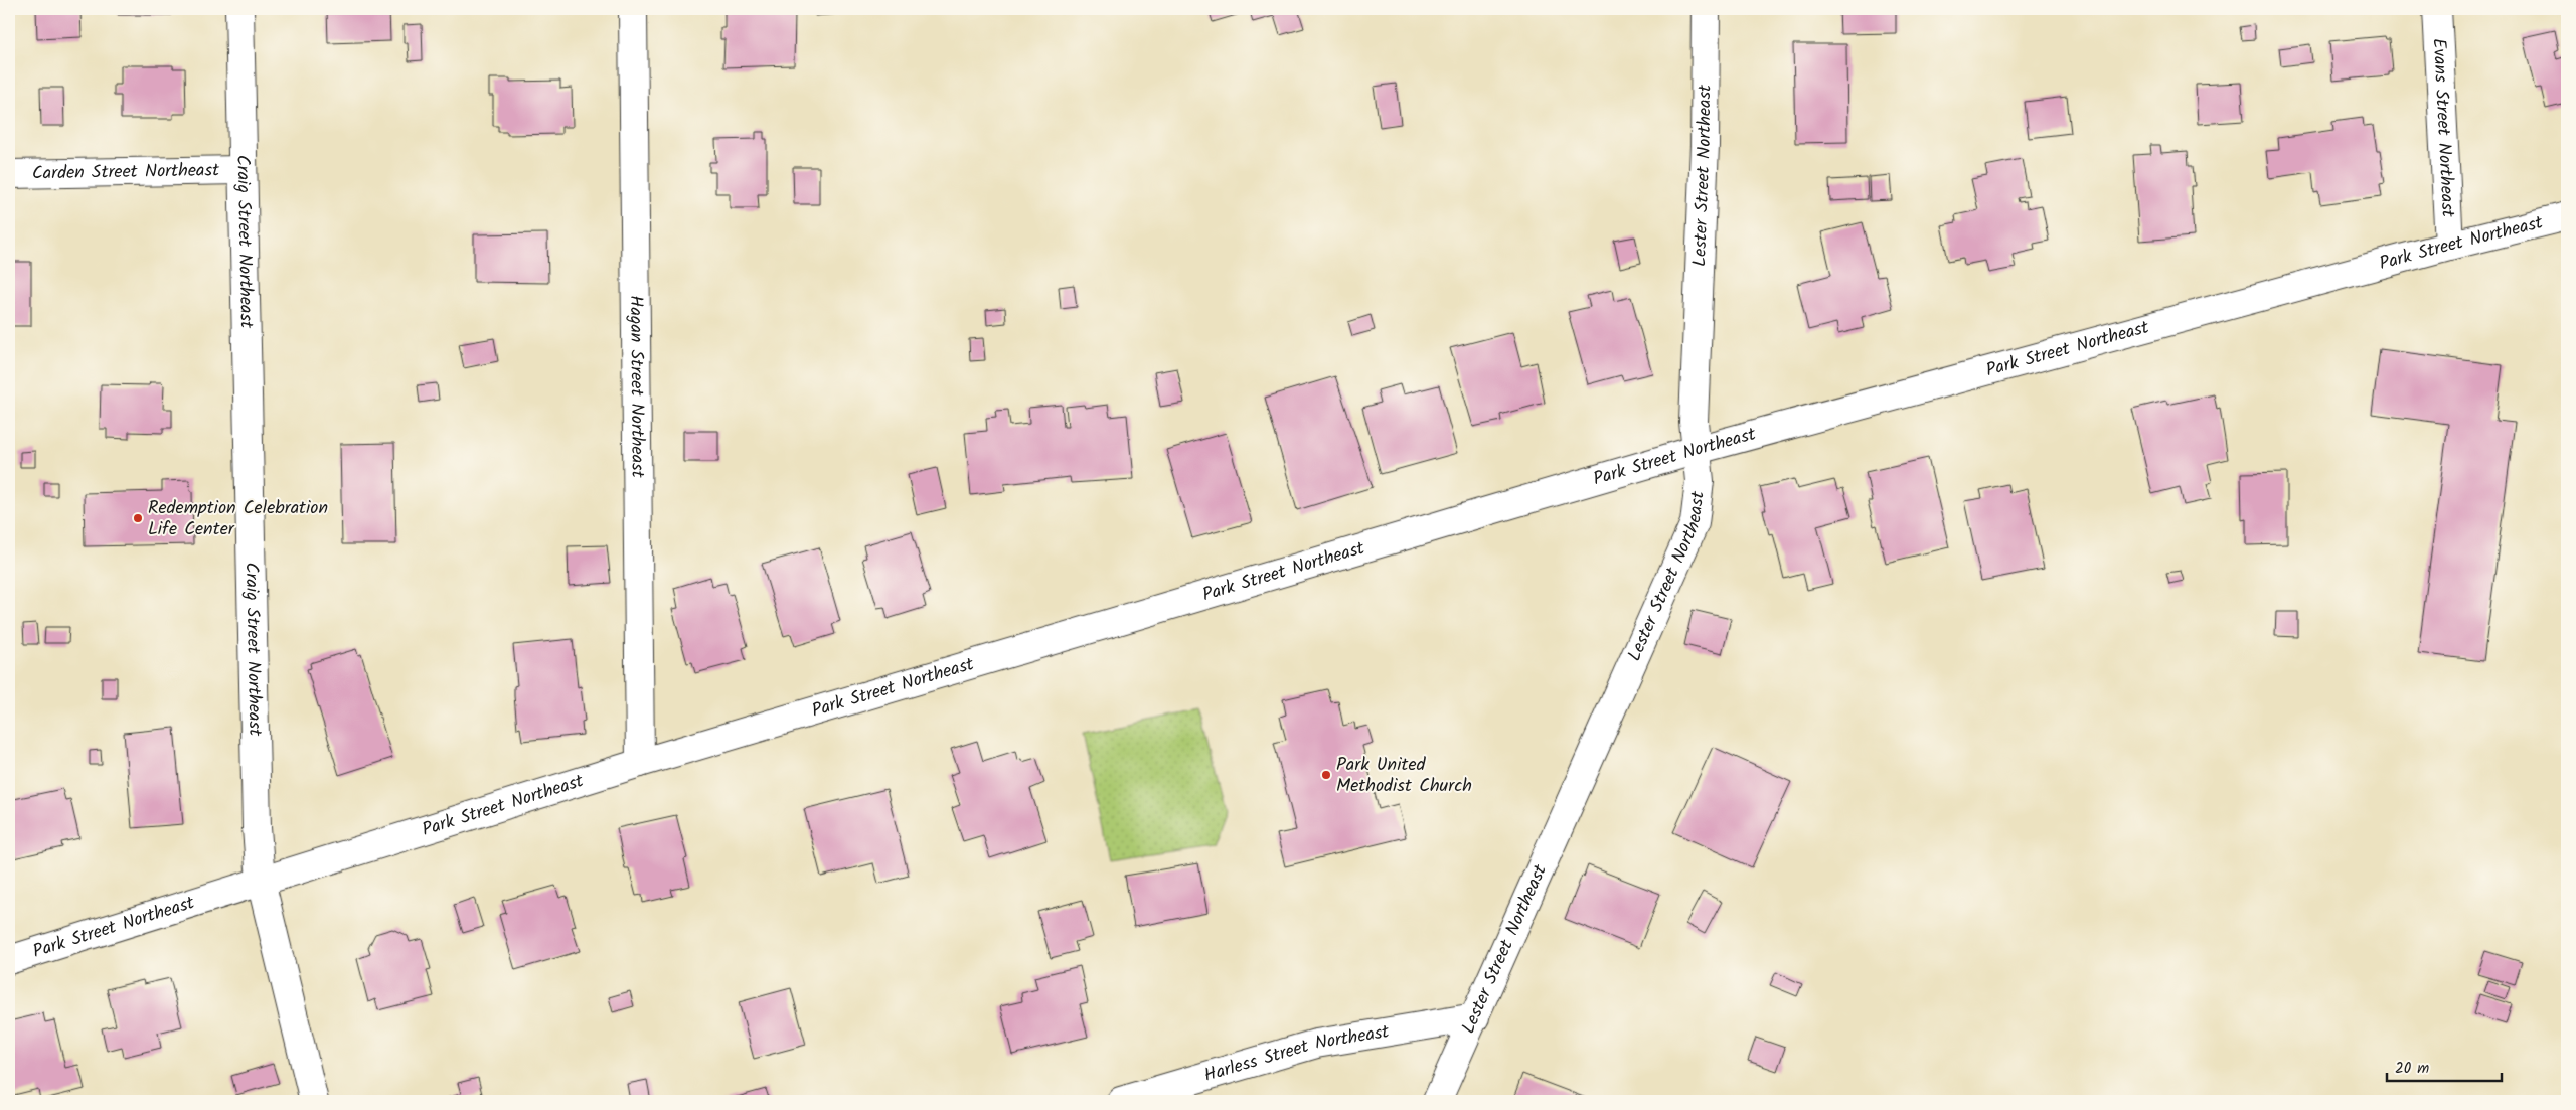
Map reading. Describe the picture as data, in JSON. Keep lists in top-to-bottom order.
{
  "streets": {
    "street": [
      "Evans Street Northeast",
      "Carden Street Northeast",
      "Lester Street Northeast",
      "Craig Street Northeast",
      "Park Street Northeast",
      "Hagan Street Northeast",
      "Harless Street Northeast"
    ]
  },
  "crossings": [
    ["Evans Street Northeast", "Park Street Northeast"],
    ["Carden Street Northeast", "Craig Street Northeast"],
    ["Lester Street Northeast", "Park Street Northeast"],
    ["Lester Street Northeast", "Harless Street Northeast"],
    ["Craig Street Northeast", "Park Street Northeast"],
    ["Park Street Northeast", "Hagan Street Northeast"]
  ],
  "places": ["Redemption Celebration Life Center", "Park United Methodist Church"],
  "scale_bar": "20 m"
}
